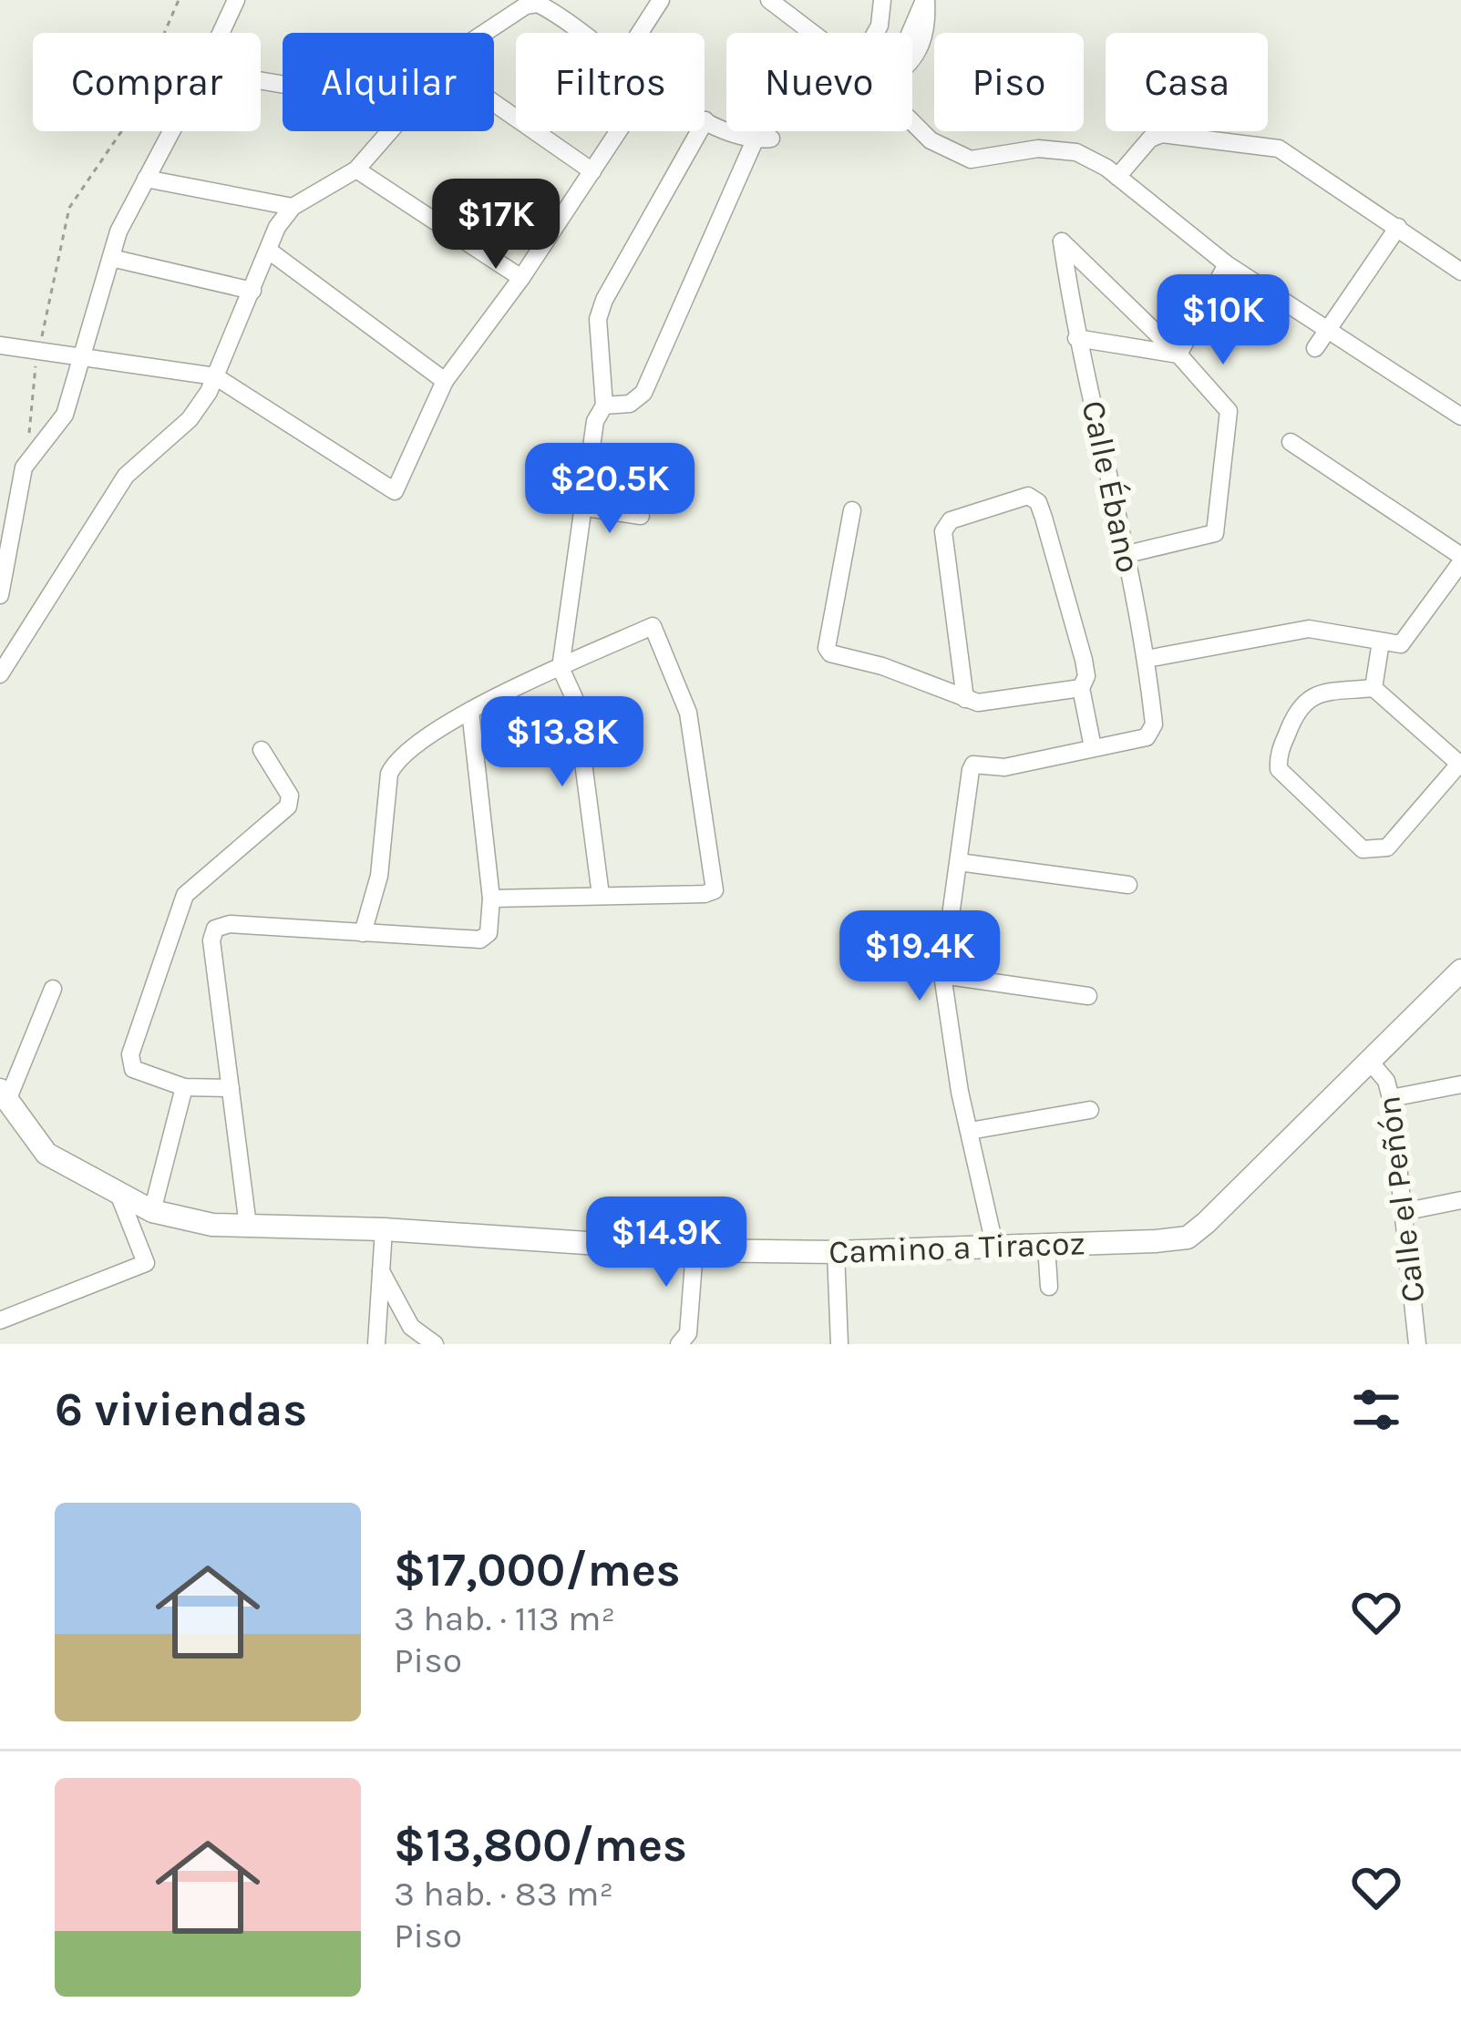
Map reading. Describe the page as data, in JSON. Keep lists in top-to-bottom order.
{
  "streets": {
    "street": ["Calle Ébano", "Calle el Peñón", "Camino a Tiracoz"]
  },
  "crossings": [
    ["Calle el Peñón", "Camino a Tiracoz"]
  ],
  "page": {
    "chip": [
      "Comprar",
      "Alquilar",
      "Filtros",
      "Nuevo",
      "Piso",
      "Casa"
    ],
    "price": [
      "$17K",
      "$10K",
      "$20.5K",
      "$13.8K",
      "$19.4K",
      "$14.9K"
    ],
    "heading": "6 viviendas",
    "list": [
      {
        "name": "$17,000/mes",
        "note": "3 hab. · 113 m² · Piso"
      },
      {
        "name": "$13,800/mes",
        "note": "3 hab. · 83 m² · Piso"
      }
    ]
  }
}
